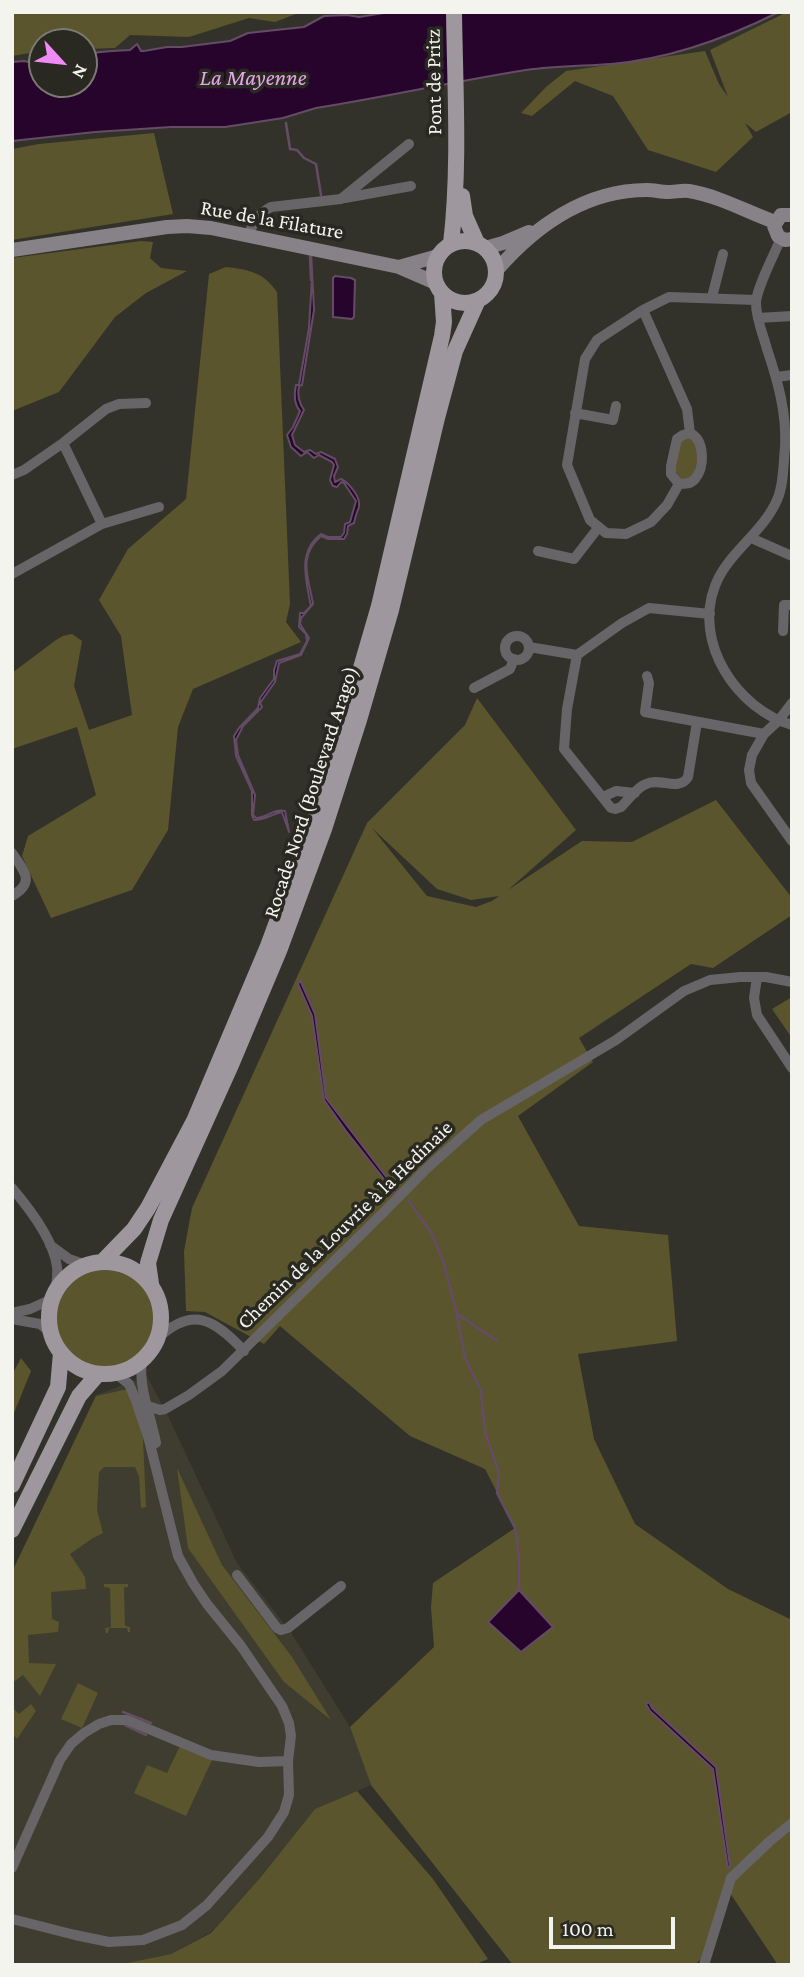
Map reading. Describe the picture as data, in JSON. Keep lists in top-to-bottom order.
{
  "streets": {
    "main road": ["Pont de Pritz", "Rocade Nord (Boulevard Arago)"],
    "street": ["Rue de la Filature", "Chemin de la Louvrie à la Hedinaie"]
  },
  "crossings": [
    ["Pont de Pritz", "Rue de la Filature"],
    ["Pont de Pritz", "Rocade Nord (Boulevard Arago)"],
    ["Rue de la Filature", "Rocade Nord (Boulevard Arago)"]
  ],
  "water": ["La Mayenne"],
  "scale_bar": "100 m",
  "north": "bottom right"
}
